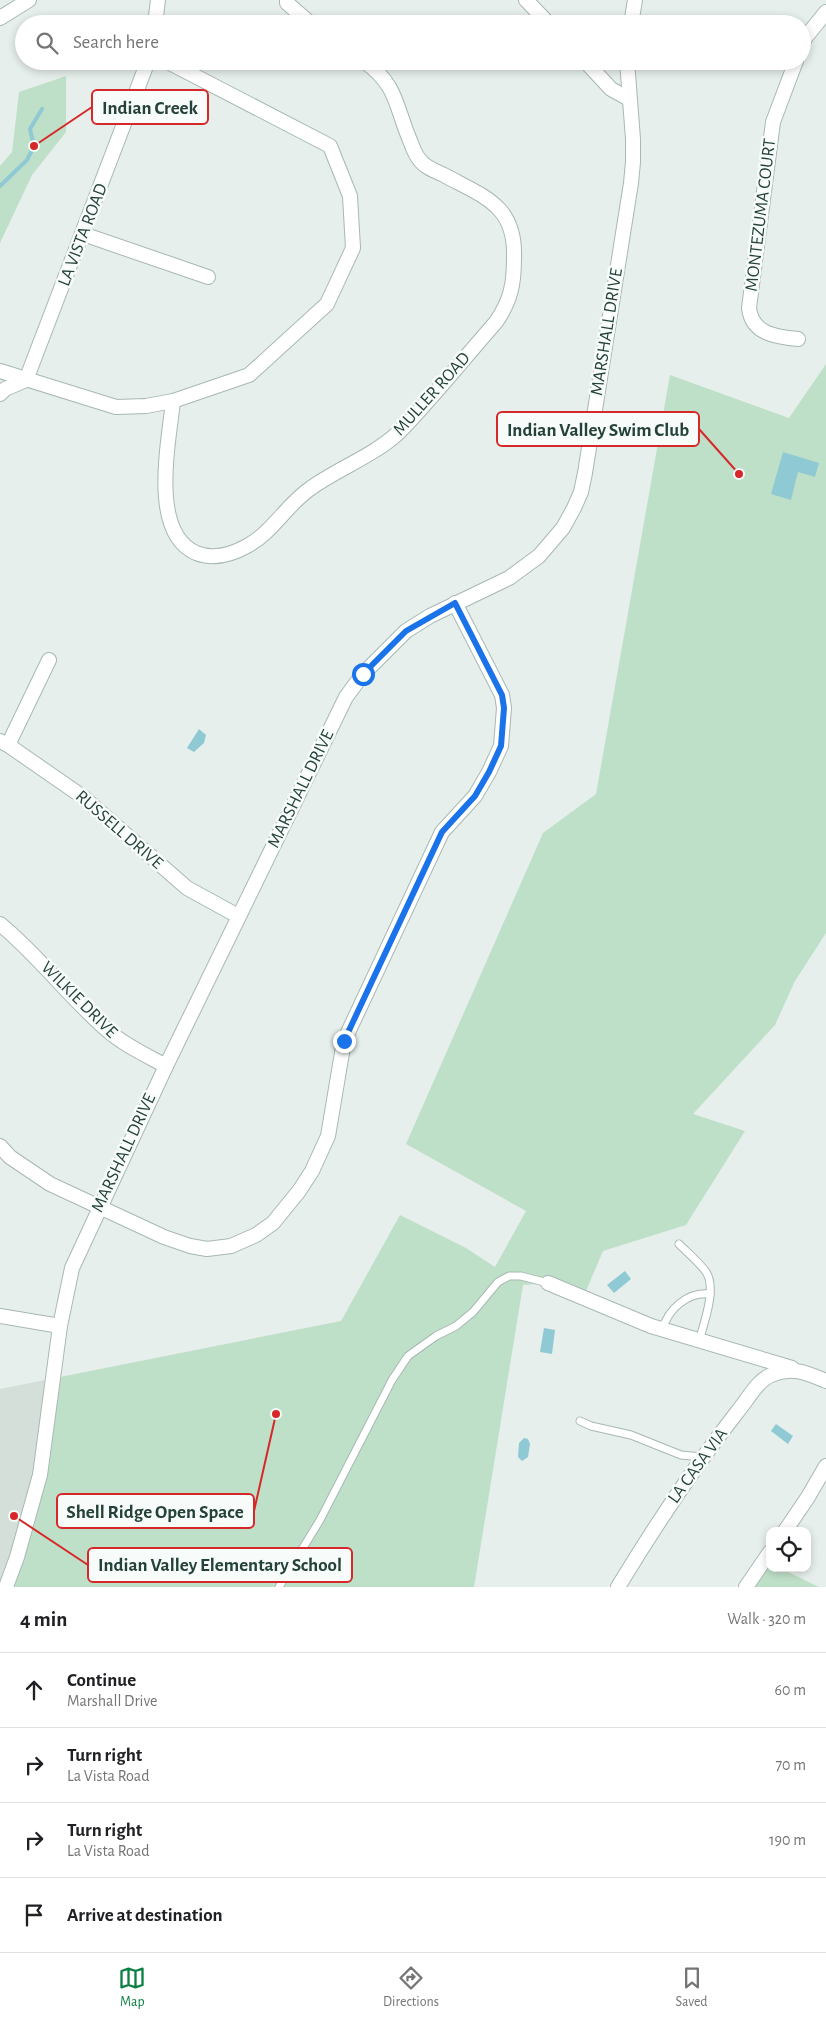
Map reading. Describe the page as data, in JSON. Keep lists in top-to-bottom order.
{
  "streets": {
    "street": [
      "MONTEZUMA COURT",
      "LA VISTA ROAD",
      "MARSHALL DRIVE",
      "MULLER ROAD",
      "RUSSELL DRIVE",
      "WILKIE DRIVE",
      "LA CASA VIA"
    ]
  },
  "crossings": [
    ["MARSHALL DRIVE", "RUSSELL DRIVE"],
    ["MARSHALL DRIVE", "WILKIE DRIVE"]
  ],
  "places": [
    "Indian Creek",
    "Indian Valley Swim Club",
    "Shell Ridge Open Space",
    "Indian Valley Elementary School"
  ],
  "page": {
    "search": "Search here",
    "heading": ["4 min", "Walk · 320 m"],
    "list": [
      ["Continue", "Marshall Drive", "60 m"],
      ["Turn right", "La Vista Road", "70 m"],
      ["Turn right", "La Vista Road", "190 m"],
      "Arrive at destination"
    ],
    "nav": ["Map", "Directions", "Saved"]
  }
}
